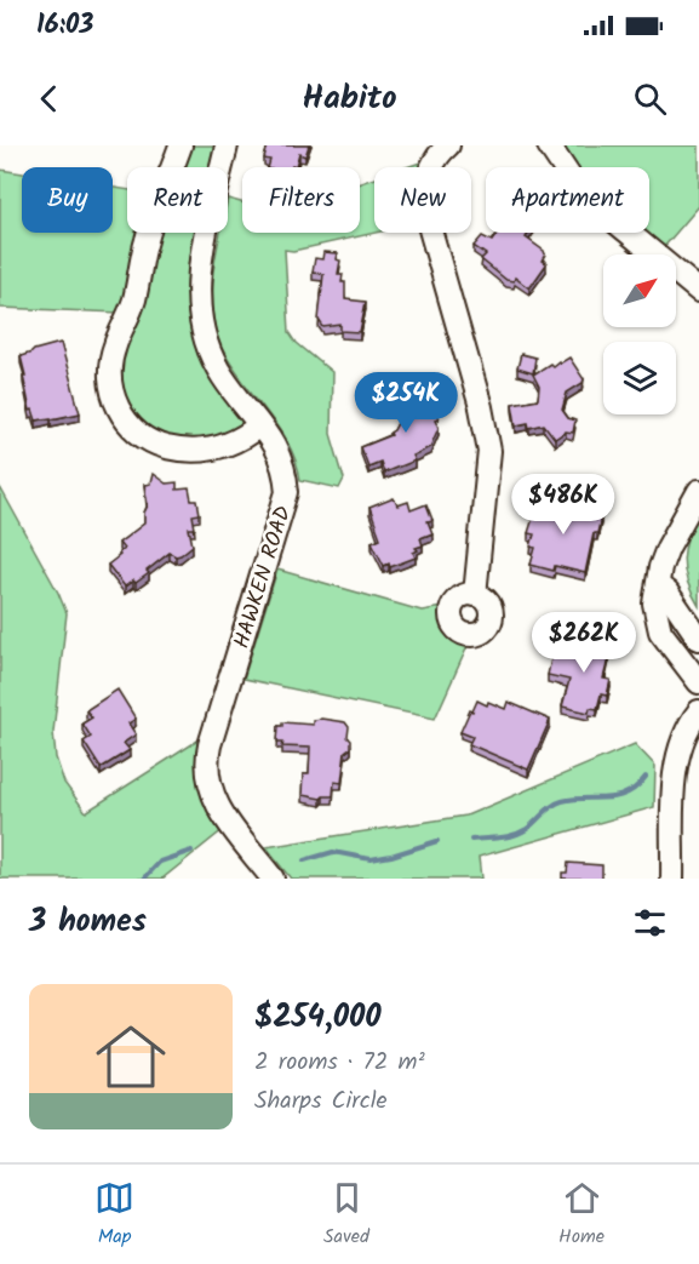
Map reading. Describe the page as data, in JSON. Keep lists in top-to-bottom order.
{
  "streets": {
    "street": ["HAWKEN ROAD"]
  },
  "north": "top right",
  "page": {
    "status": "16:03",
    "header": "Habito",
    "chip": [
      "Buy",
      "Rent",
      "Filters",
      "New",
      "Apartment"
    ],
    "price": ["$254K", "$486K", "$262K"],
    "heading": "3 homes",
    "list": [
      {
        "name": "$254,000",
        "note": "2 rooms · 72 m² · Sharps Circle"
      }
    ],
    "tabs": ["Map", "Saved", "Home"]
  }
}
